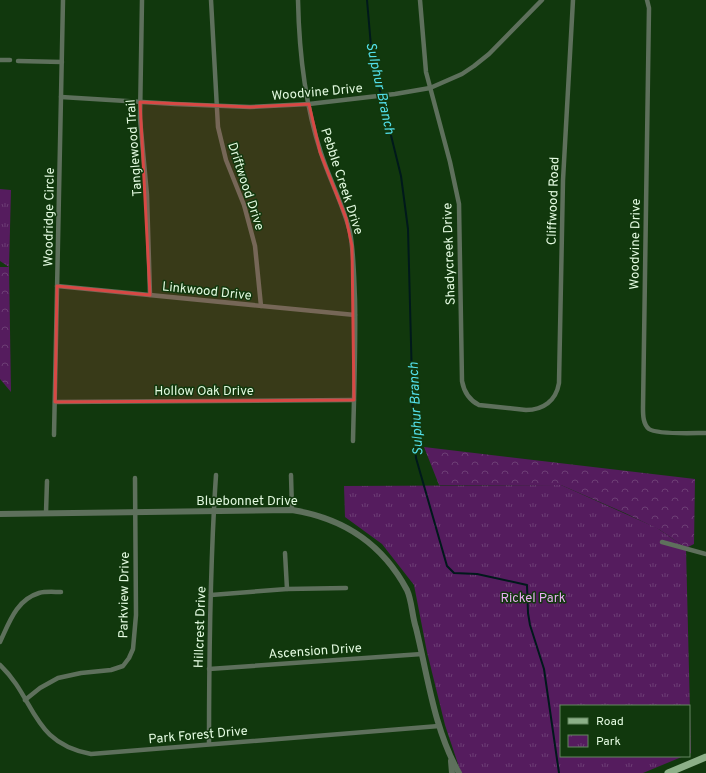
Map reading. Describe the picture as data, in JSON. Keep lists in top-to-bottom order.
{
  "streets": {
    "street": [
      "Woodvine Drive",
      "Tanglewood Trail",
      "Pebble Creek Drive",
      "Driftwood Drive",
      "Cliffwood Road",
      "Woodridge Circle",
      "Shadycreek Drive",
      "Linkwood Drive",
      "Hollow Oak Drive",
      "Bluebonnet Drive",
      "Parkview Drive",
      "Hillcrest Drive",
      "Ascension Drive",
      "Park Forest Drive"
    ]
  },
  "crossings": [
    ["Woodvine Drive", "Tanglewood Trail"],
    ["Woodvine Drive", "Pebble Creek Drive"],
    ["Woodvine Drive", "Driftwood Drive"],
    ["Woodvine Drive", "Woodridge Circle"],
    ["Woodvine Drive", "Shadycreek Drive"],
    ["Tanglewood Trail", "Linkwood Drive"],
    ["Pebble Creek Drive", "Linkwood Drive"],
    ["Pebble Creek Drive", "Hollow Oak Drive"],
    ["Driftwood Drive", "Linkwood Drive"],
    ["Cliffwood Road", "Shadycreek Drive"],
    ["Woodridge Circle", "Linkwood Drive"],
    ["Woodridge Circle", "Hollow Oak Drive"],
    ["Bluebonnet Drive", "Parkview Drive"],
    ["Bluebonnet Drive", "Hillcrest Drive"],
    ["Bluebonnet Drive", "Ascension Drive"],
    ["Bluebonnet Drive", "Park Forest Drive"],
    ["Parkview Drive", "Park Forest Drive"],
    ["Hillcrest Drive", "Ascension Drive"],
    ["Hillcrest Drive", "Park Forest Drive"]
  ],
  "water": ["Sulphur Branch"],
  "parks": ["Rickel Park"],
  "legend": ["Road", "Park"]
}
